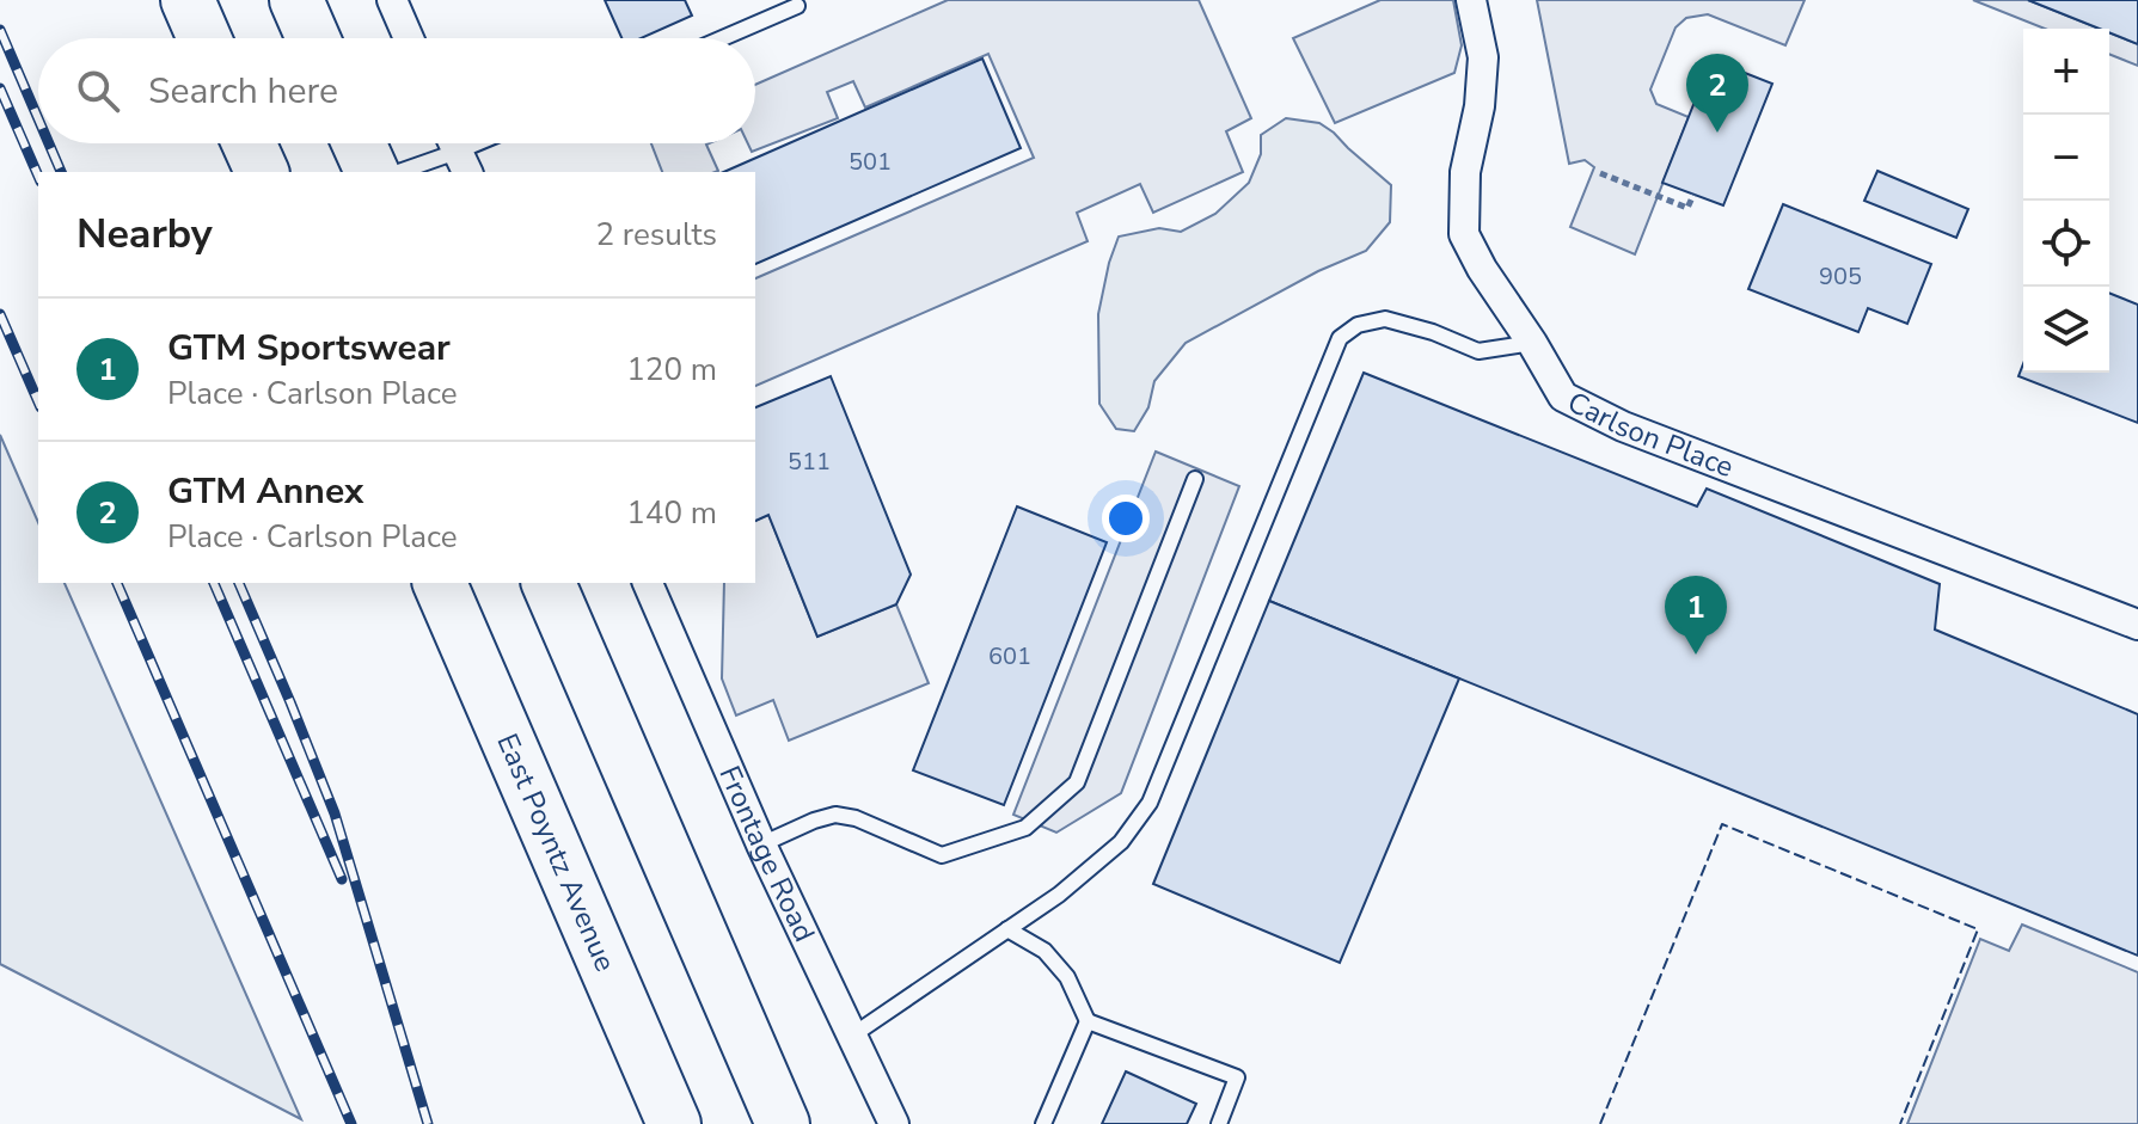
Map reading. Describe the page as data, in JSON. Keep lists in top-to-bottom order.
{
  "streets": {
    "highway": ["East Poyntz Avenue"],
    "street": ["Carlson Place", "Frontage Road"]
  },
  "house_numbers": [
    "501",
    "905",
    "511",
    "601"
  ],
  "page": {
    "map_buttons": ["+", "−"],
    "search": "Search here",
    "pins": ["2", "1"],
    "heading": ["Nearby", "2 results"],
    "list": [
      {
        "mark": "1",
        "name": "GTM Sportswear",
        "note": "Place · Carlson Place",
        "value": "120 m"
      },
      {
        "mark": "2",
        "name": "GTM Annex",
        "note": "Place · Carlson Place",
        "value": "140 m"
      }
    ]
  }
}
